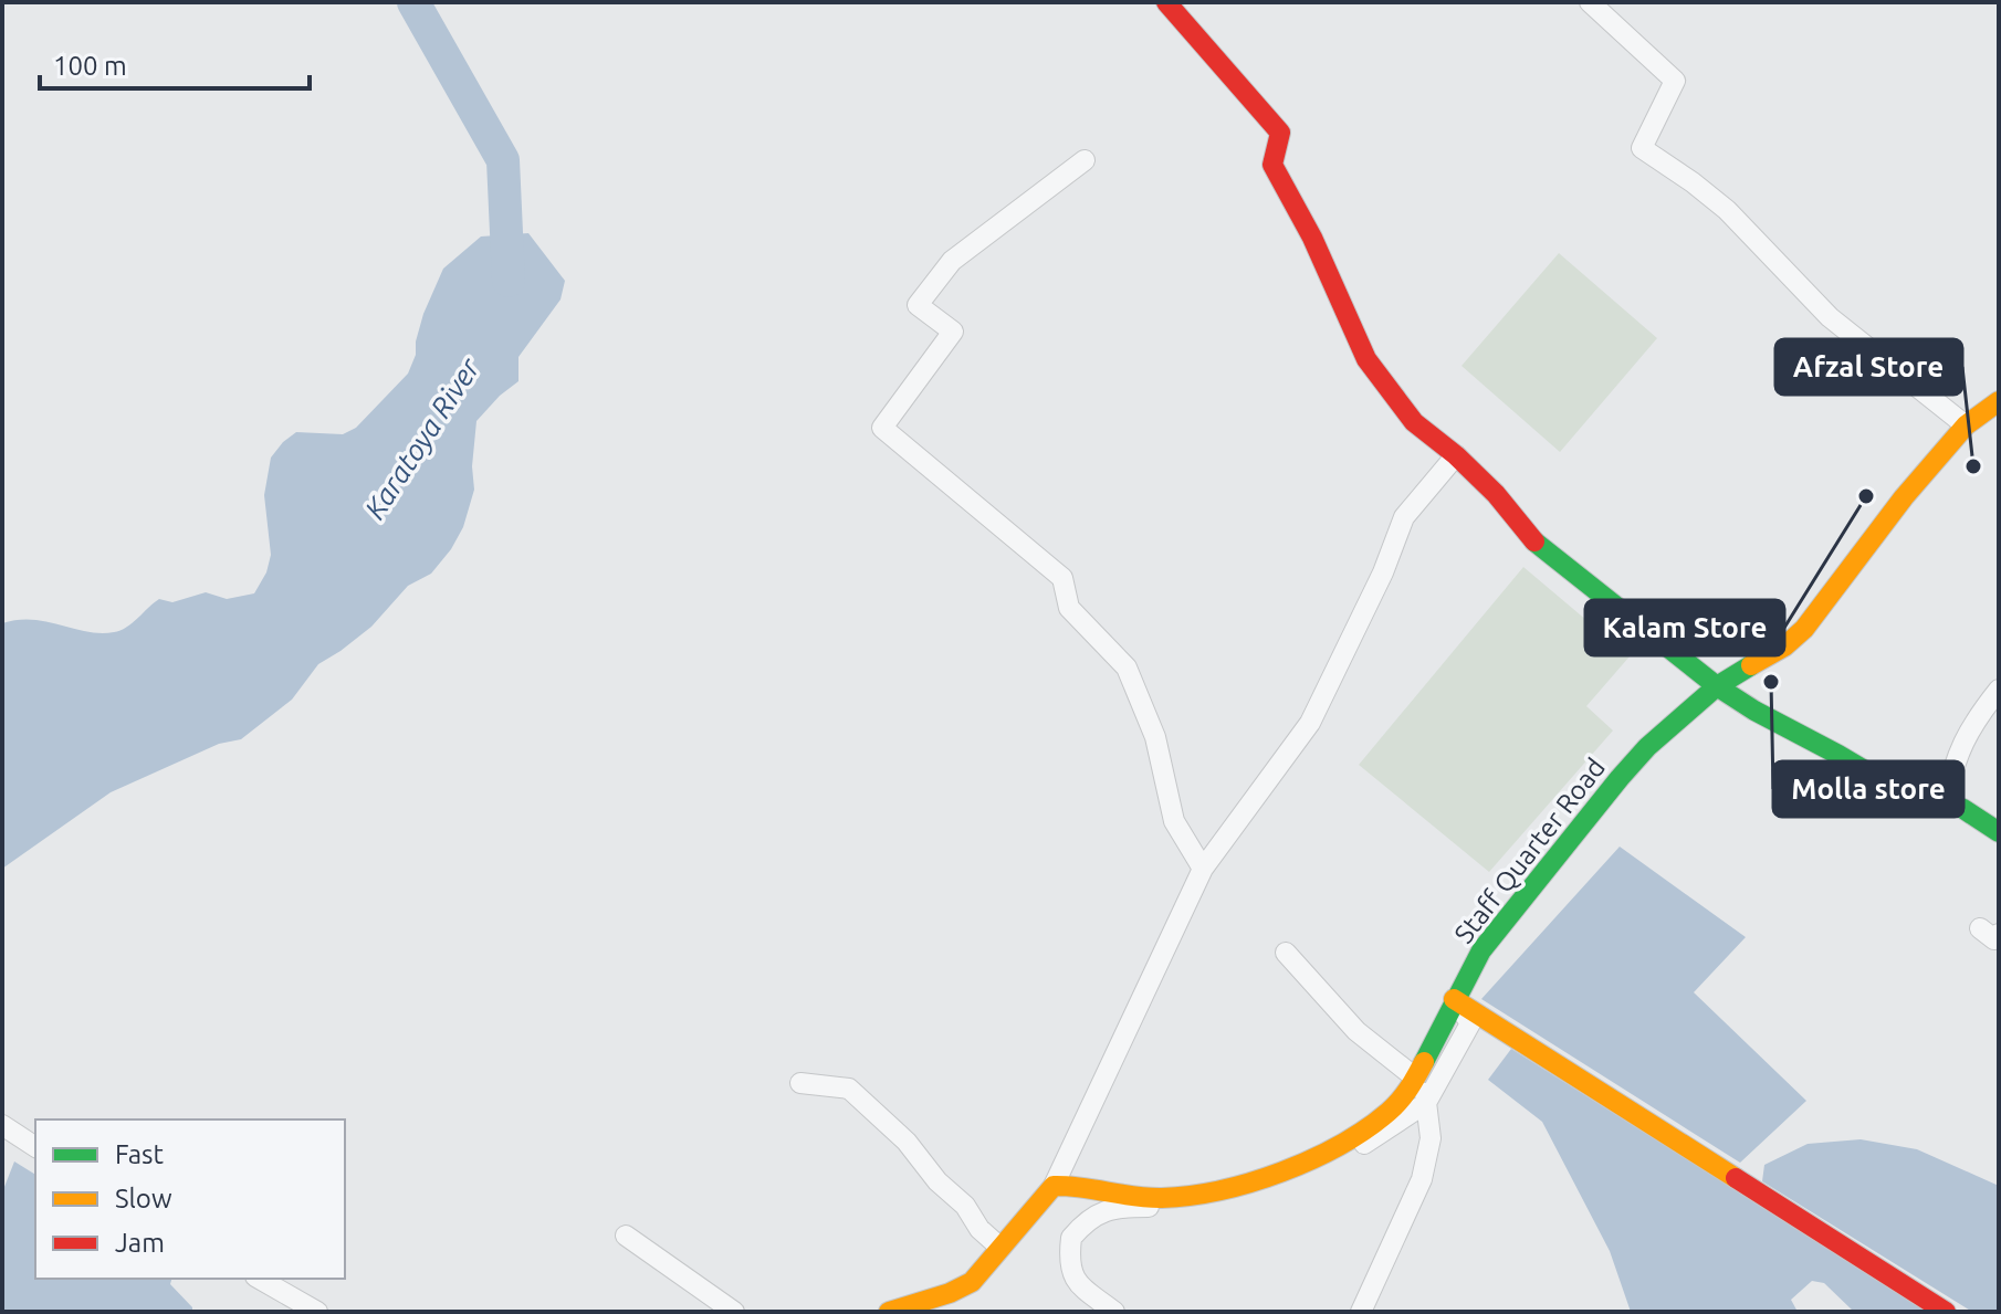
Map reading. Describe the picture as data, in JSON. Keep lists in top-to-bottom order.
{
  "streets": {
    "street": ["Staff Quarter Road"]
  },
  "water": ["Karatoya River"],
  "places": ["Afzal Store", "Kalam Store", "Molla store"],
  "legend": ["Fast", "Slow", "Jam"],
  "scale_bar": "100 m"
}
